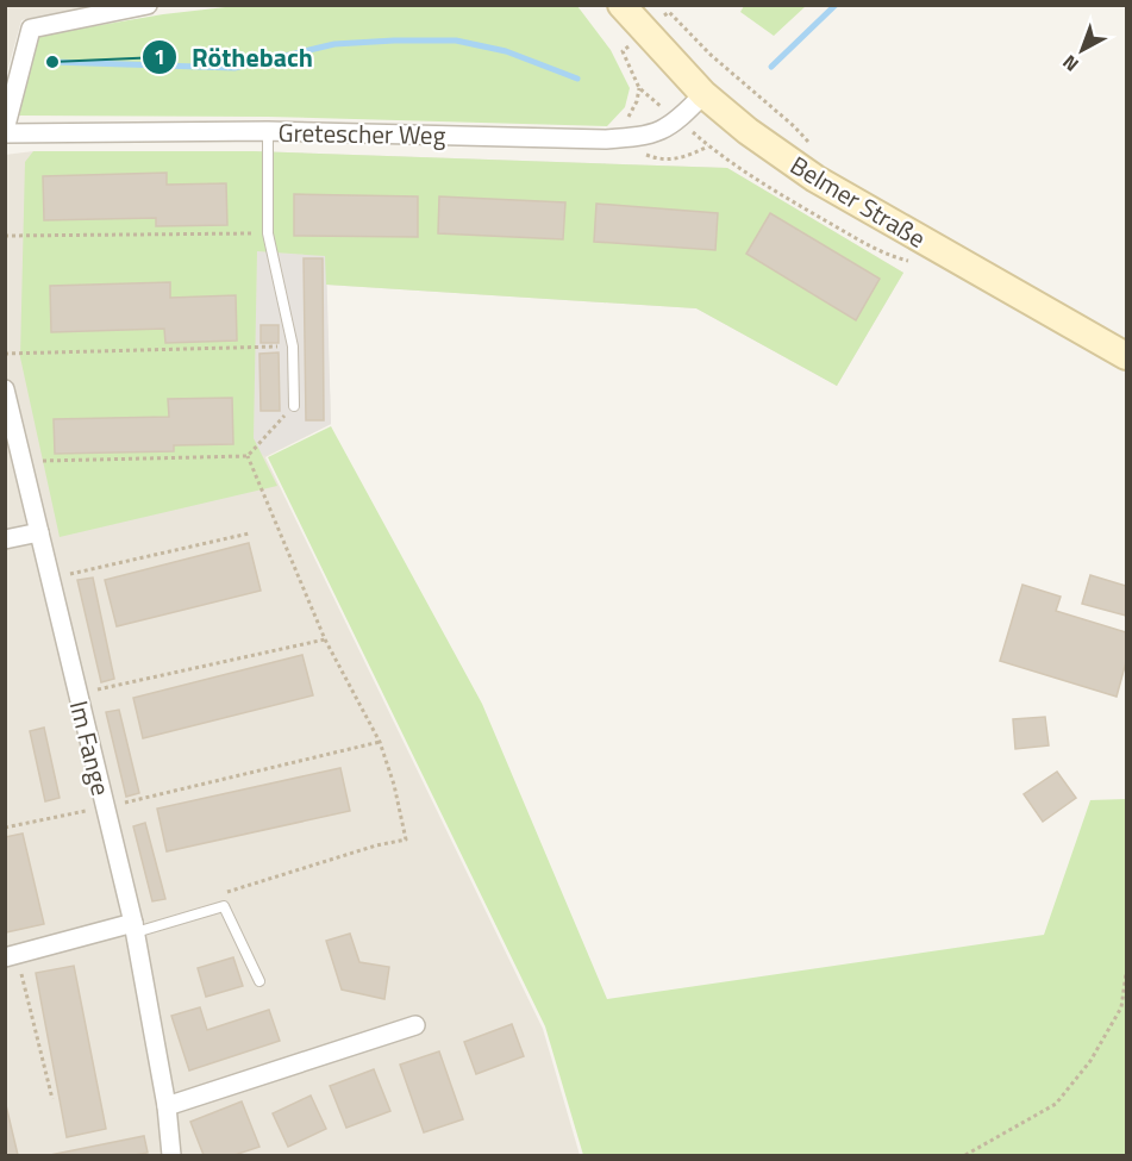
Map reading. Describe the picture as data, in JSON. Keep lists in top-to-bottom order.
{
  "streets": {
    "street": ["Gretescher Weg", "Belmer Straße", "Im Fange"]
  },
  "crossings": [
    ["Gretescher Weg", "Belmer Straße"]
  ],
  "places": ["Röthebach"],
  "north": "bottom left"
}
